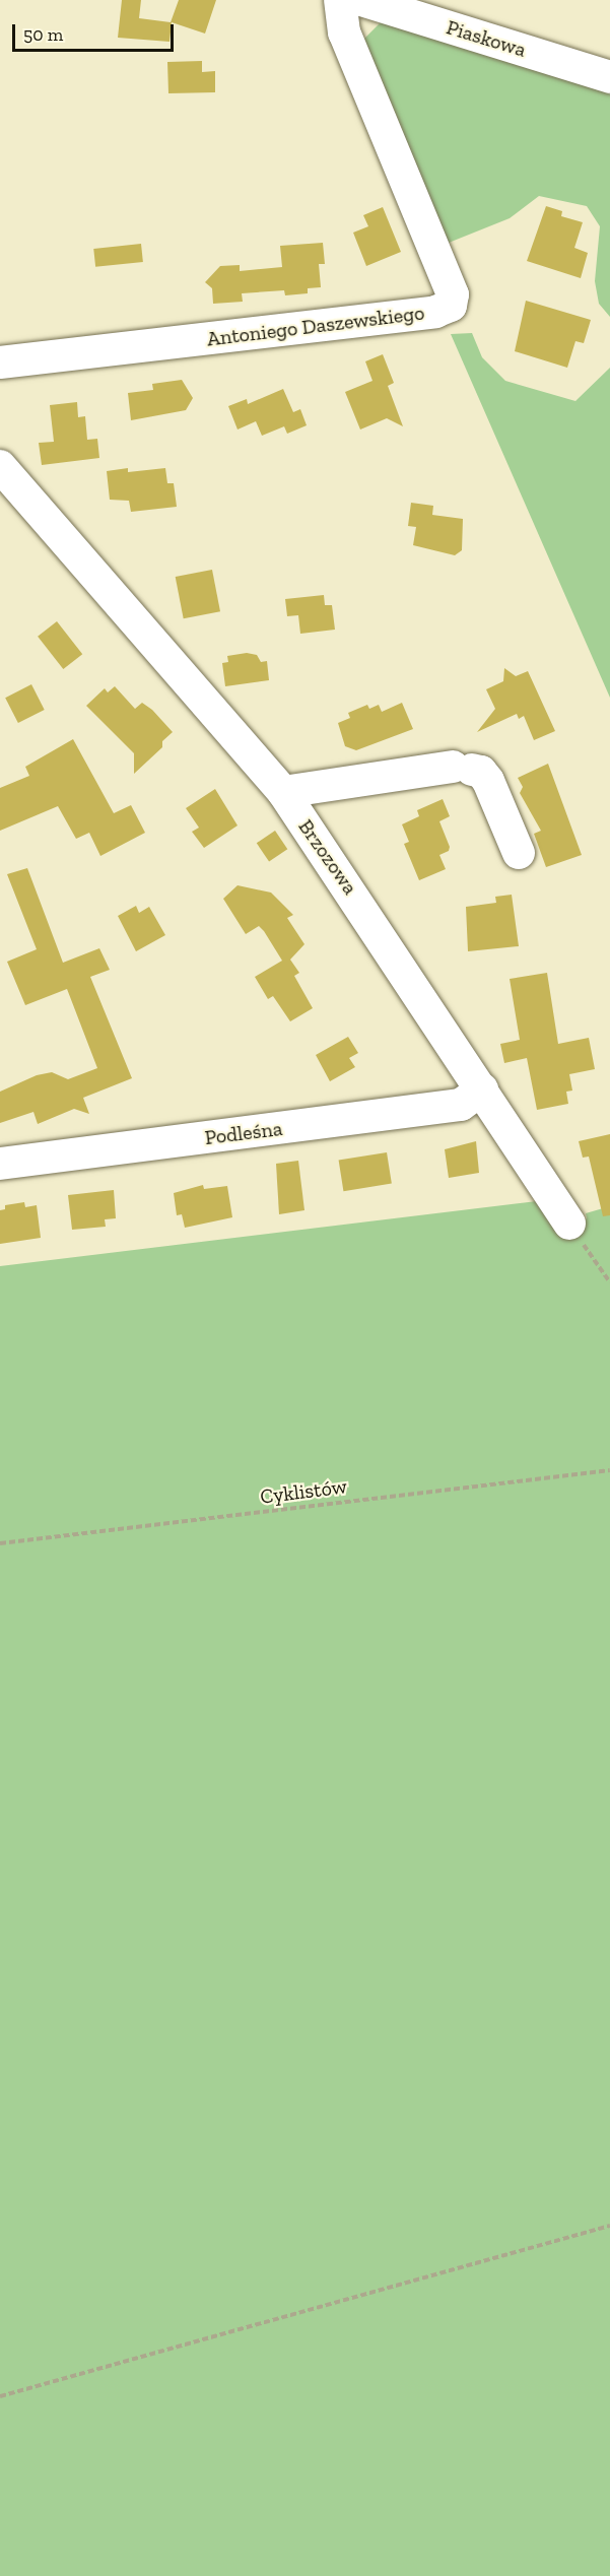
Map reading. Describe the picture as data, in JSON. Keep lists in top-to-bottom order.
{
  "streets": {
    "street": [
      "Piaskowa",
      "Antoniego Daszewskiego",
      "Brzozowa",
      "Podleśna"
    ],
    "path": ["Cyklistów"]
  },
  "crossings": [
    ["Brzozowa", "Podleśna"]
  ],
  "scale_bar": "50 m"
}
